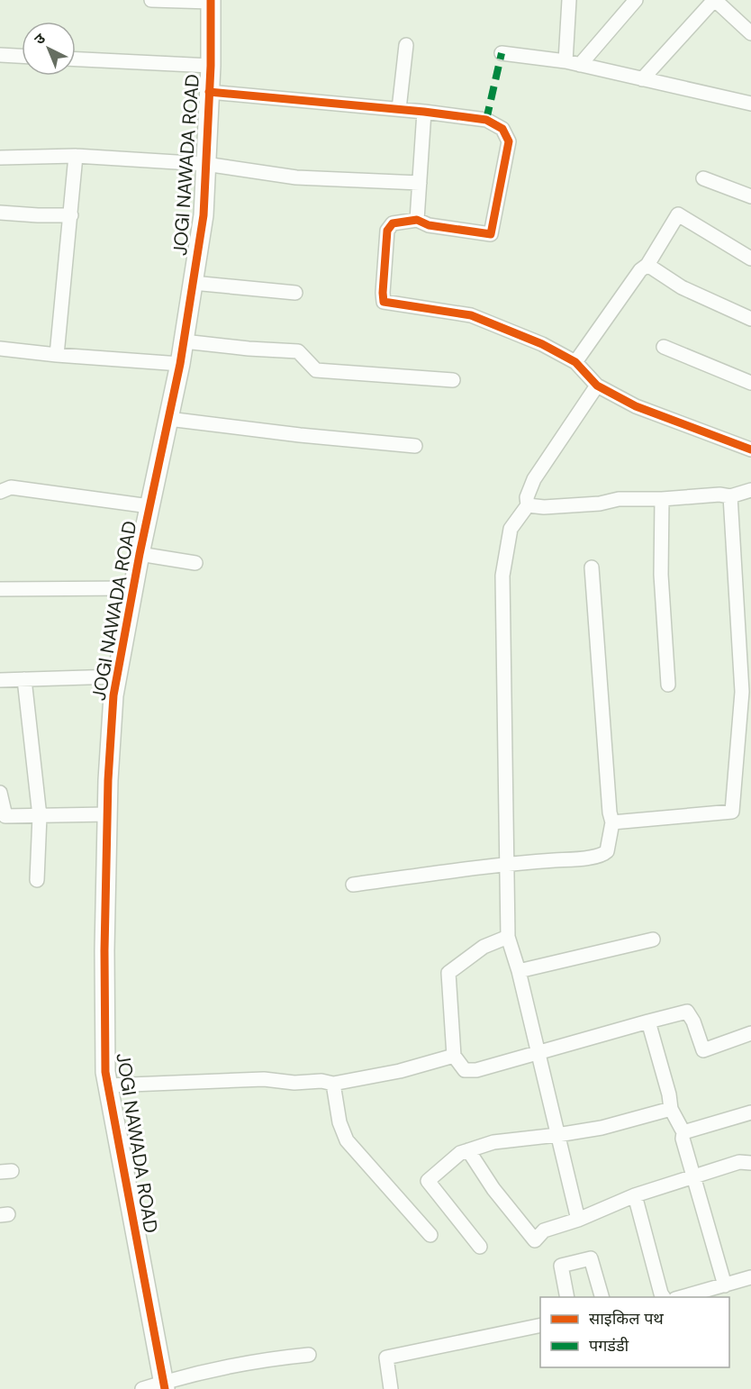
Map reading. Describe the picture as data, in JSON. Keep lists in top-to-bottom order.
{
  "streets": {
    "street": ["JOGI NAWADA ROAD"]
  },
  "legend": ["साइकिल पथ", "पगडंडी"],
  "north": "top left"
}
